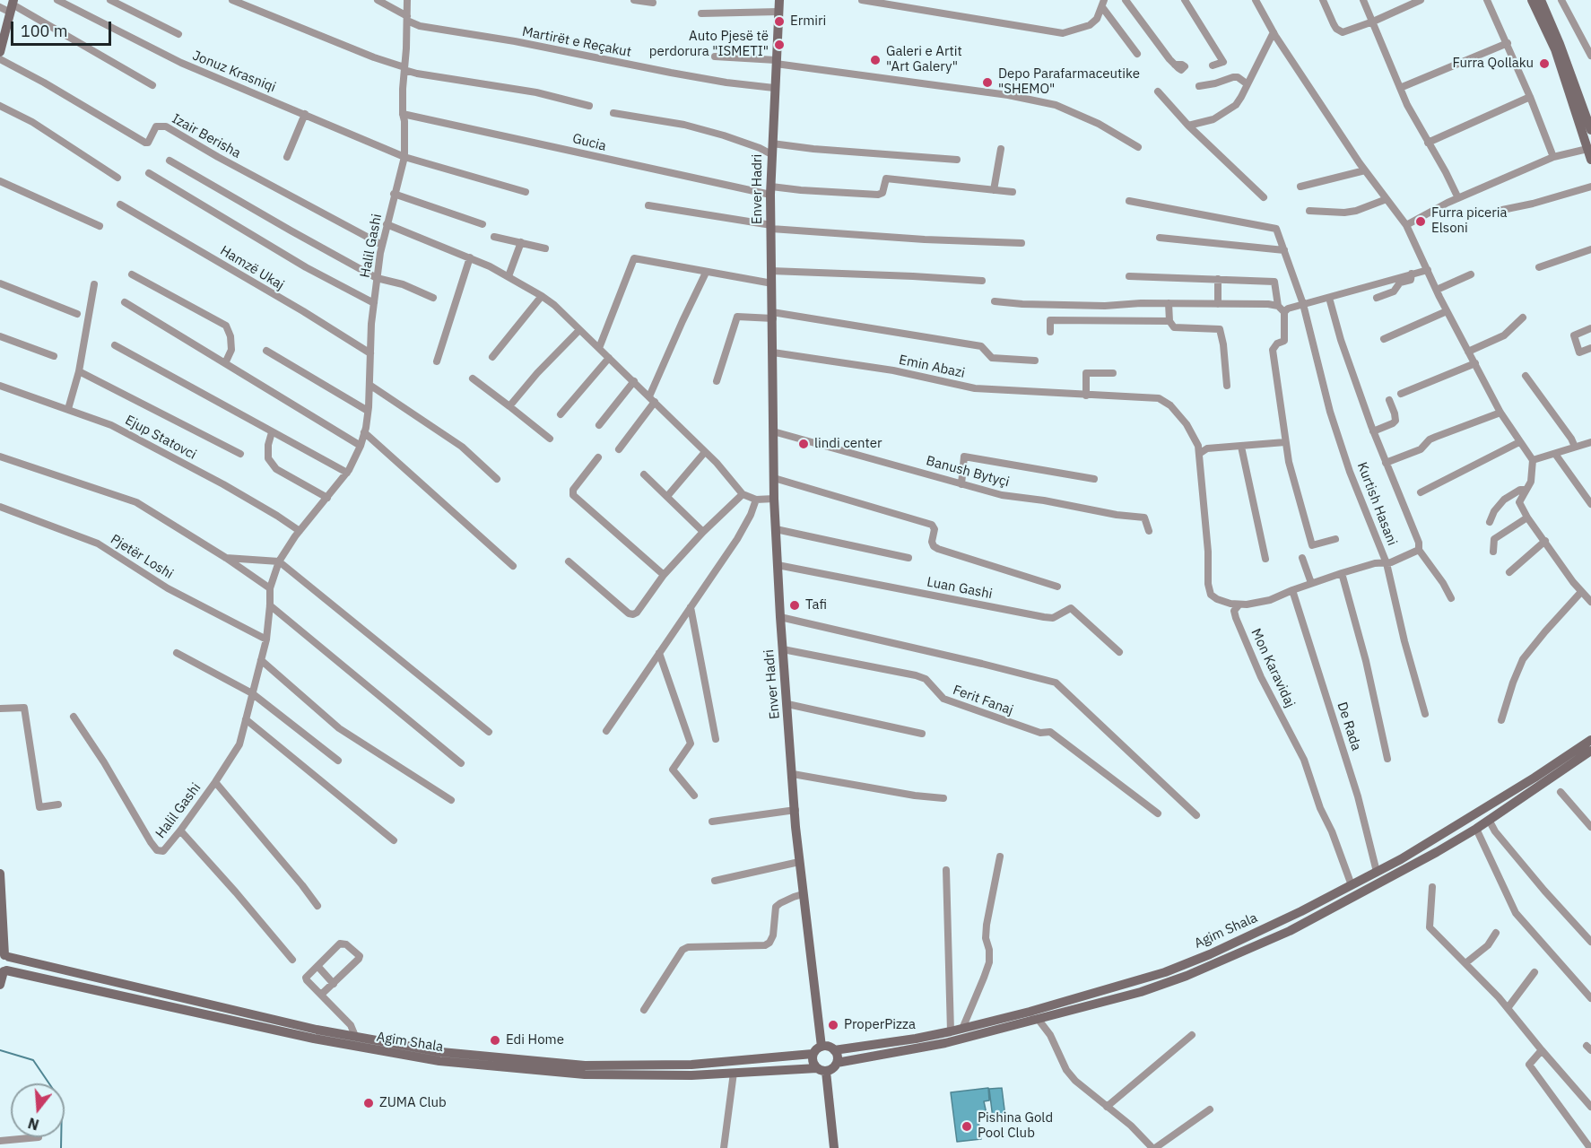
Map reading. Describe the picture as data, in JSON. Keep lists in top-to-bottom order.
{
  "streets": {
    "main road": ["Enver Hadri", "Agim Shala"],
    "street": [
      "Martirët e Reçakut",
      "Jonuz Krasniqi",
      "Izair Berisha",
      "Gucia",
      "Halil Gashi",
      "Hamzë Ukaj",
      "Emin Abazi",
      "Ejup Statovci",
      "Banush Bytyçi",
      "Kurtish Hasani",
      "Pjetër Loshi",
      "Luan Gashi",
      "Mon Karavidaj",
      "Ferit Fanaj",
      "De Rada"
    ]
  },
  "crossings": [
    ["Martirët e Reçakut", "Enver Hadri"],
    ["Martirët e Reçakut", "Halil Gashi"],
    ["Jonuz Krasniqi", "Halil Gashi"],
    ["Izair Berisha", "Halil Gashi"],
    ["Gucia", "Enver Hadri"],
    ["Gucia", "Halil Gashi"],
    ["Enver Hadri", "Emin Abazi"],
    ["Enver Hadri", "Banush Bytyçi"],
    ["Enver Hadri", "Luan Gashi"],
    ["Enver Hadri", "Ferit Fanaj"],
    ["Enver Hadri", "Agim Shala"],
    ["Halil Gashi", "Hamzë Ukaj"],
    ["Halil Gashi", "Ejup Statovci"],
    ["Halil Gashi", "Pjetër Loshi"],
    ["Emin Abazi", "Mon Karavidaj"],
    ["Mon Karavidaj", "Agim Shala"],
    ["De Rada", "Agim Shala"]
  ],
  "places": [
    "Ermiri",
    "Auto Pjesë të perdorura \"ISMETI\"",
    "Galeri e Artit \"Art Galery\"",
    "Furra Qollaku",
    "Depo Parafarmaceutike \"SHEMO\"",
    "Furra piceria Elsoni",
    "lindi center",
    "Tafi",
    "ProperPizza",
    "Edi Home",
    "ZUMA Club",
    "Pishina Gold Pool Club"
  ],
  "scale_bar": "100 m",
  "north": "bottom"
}
